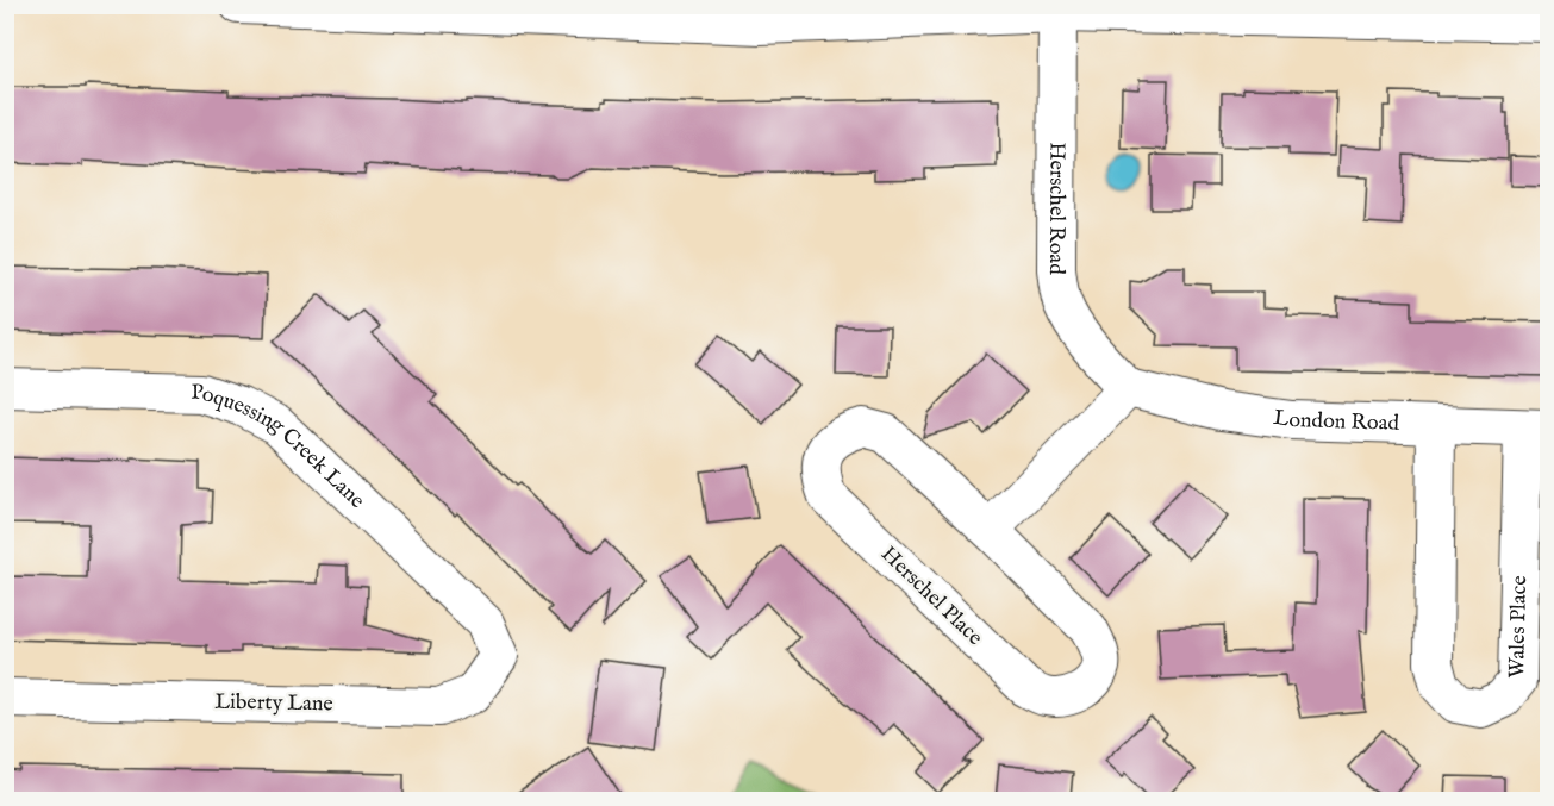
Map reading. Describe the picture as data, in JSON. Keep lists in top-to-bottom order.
{
  "streets": {
    "street": [
      "Herschel Road",
      "London Road",
      "Poquessing Creek Lane",
      "Herschel Place",
      "Wales Place",
      "Liberty Lane"
    ]
  },
  "crossings": [
    ["Herschel Road", "London Road"],
    ["London Road", "Wales Place"],
    ["Poquessing Creek Lane", "Liberty Lane"]
  ]
}
